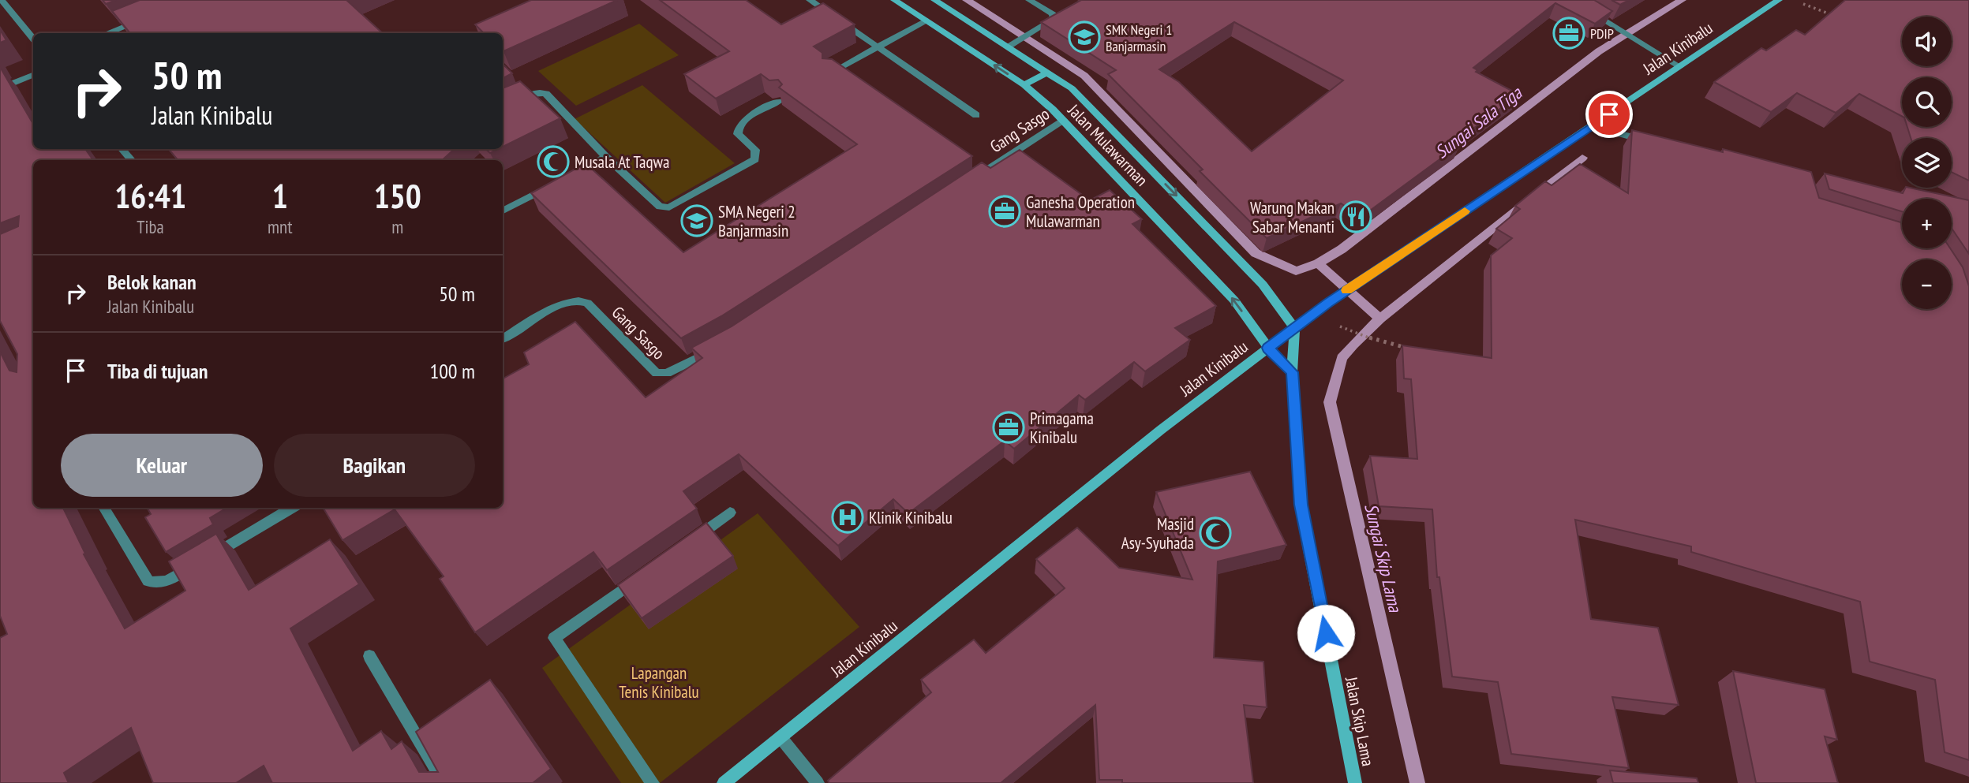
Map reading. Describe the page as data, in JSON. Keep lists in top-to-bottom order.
{
  "streets": {
    "street": [
      "Jalan Kinibalu",
      "Gang Sasgo",
      "Jalan Mulawarman",
      "Jalan Skip Lama"
    ]
  },
  "crossings": [
    ["Jalan Kinibalu", "Jalan Mulawarman"],
    ["Jalan Kinibalu", "Jalan Skip Lama"],
    ["Gang Sasgo", "Jalan Mulawarman"],
    ["Jalan Mulawarman", "Jalan Skip Lama"]
  ],
  "water": ["Sungai Sala Tiga", "Sungai Skip Lama"],
  "parks": ["Lapangan Tenis Kinibalu"],
  "places": {
    "office": ["PDIP", "Ganesha Operation Mulawarman", "Primagama Kinibalu"],
    "school or university": ["SMK Negeri 1 Banjarmasin", "SMA Negeri 2 Banjarmasin"],
    "mosque": ["Musala At Taqwa", "Masjid Asy-Syuhada"],
    "restaurant": ["Warung Makan Sabar Menanti"],
    "hospital": ["Klinik Kinibalu"]
  },
  "page": {
    "map_buttons": ["+", "−"],
    "turn": ["50 m", "Jalan Kinibalu"],
    "eta": [
      "16:41",
      "Tiba",
      "1",
      "mnt",
      "150",
      "m"
    ],
    "list": [
      {
        "name": "Belok kanan",
        "note": "Jalan Kinibalu",
        "value": "50 m"
      },
      {
        "name": "Tiba di tujuan",
        "value": "100 m"
      }
    ],
    "buttons": ["Keluar", "Bagikan"]
  }
}
